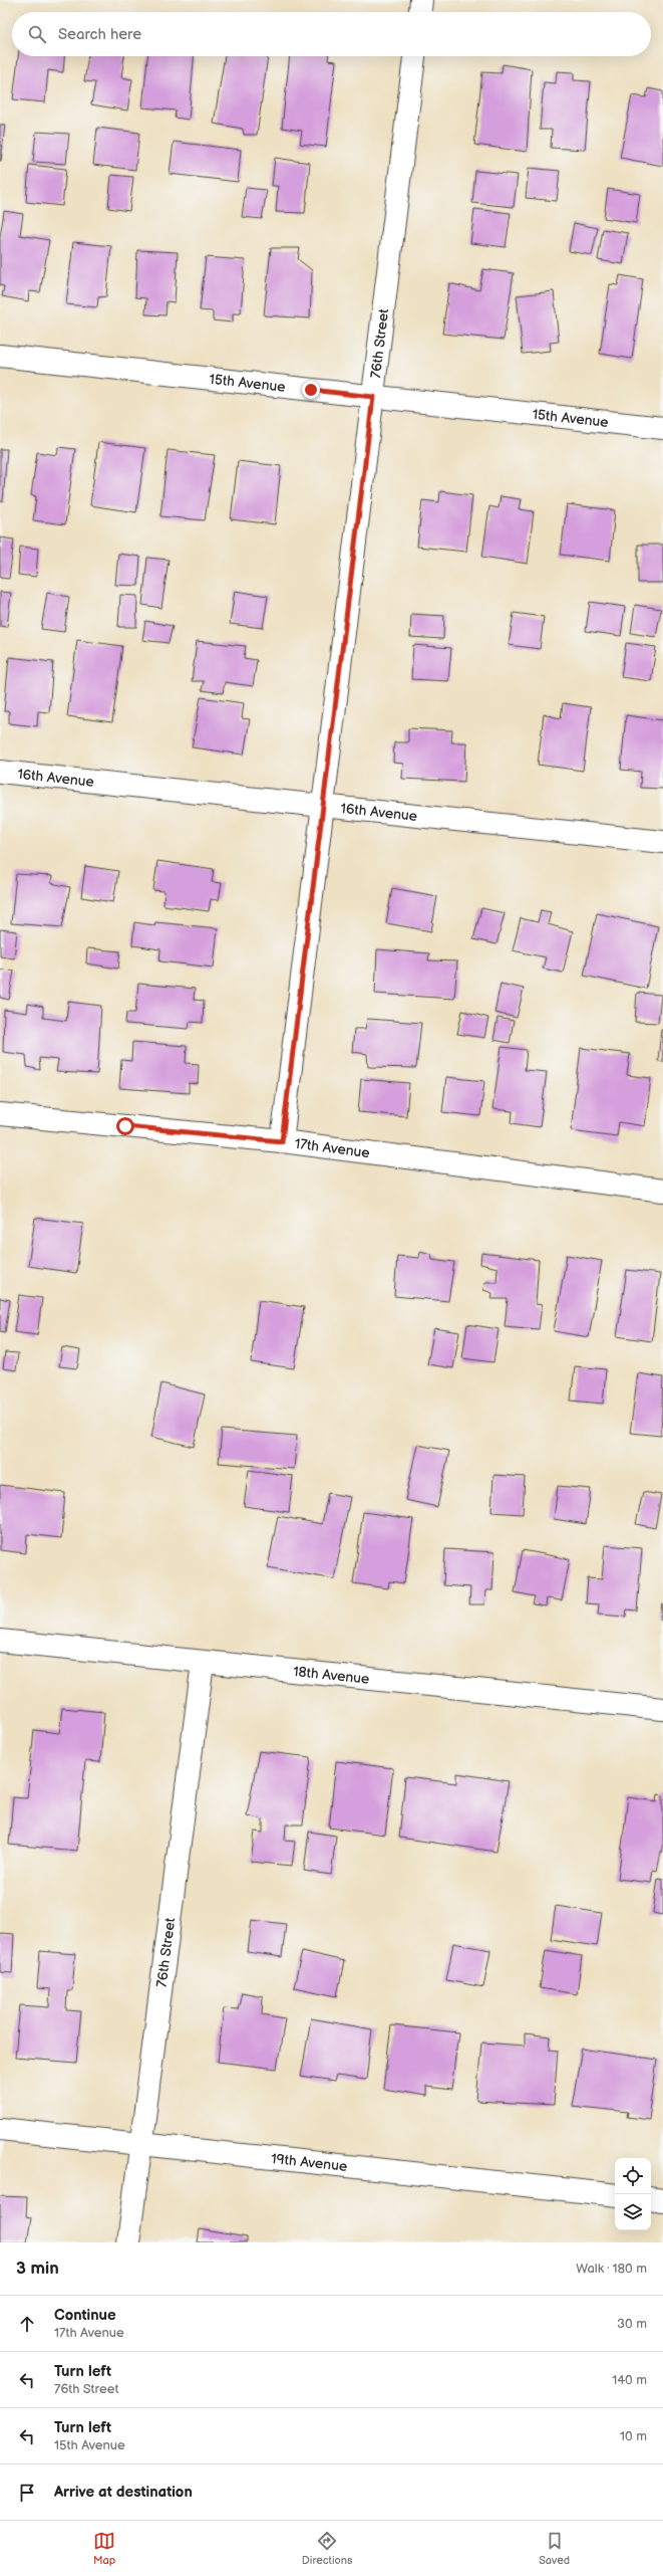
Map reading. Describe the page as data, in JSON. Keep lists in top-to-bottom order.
{
  "streets": {
    "street": [
      "76th Street",
      "15th Avenue",
      "16th Avenue",
      "17th Avenue",
      "18th Avenue",
      "19th Avenue"
    ]
  },
  "crossings": [
    ["76th Street", "15th Avenue"],
    ["76th Street", "16th Avenue"],
    ["76th Street", "17th Avenue"],
    ["76th Street", "18th Avenue"],
    ["76th Street", "19th Avenue"]
  ],
  "page": {
    "search": "Search here",
    "heading": ["3 min", "Walk · 180 m"],
    "list": [
      ["Continue", "17th Avenue", "30 m"],
      ["Turn left", "76th Street", "140 m"],
      ["Turn left", "15th Avenue", "10 m"],
      "Arrive at destination"
    ],
    "nav": ["Map", "Directions", "Saved"]
  }
}
